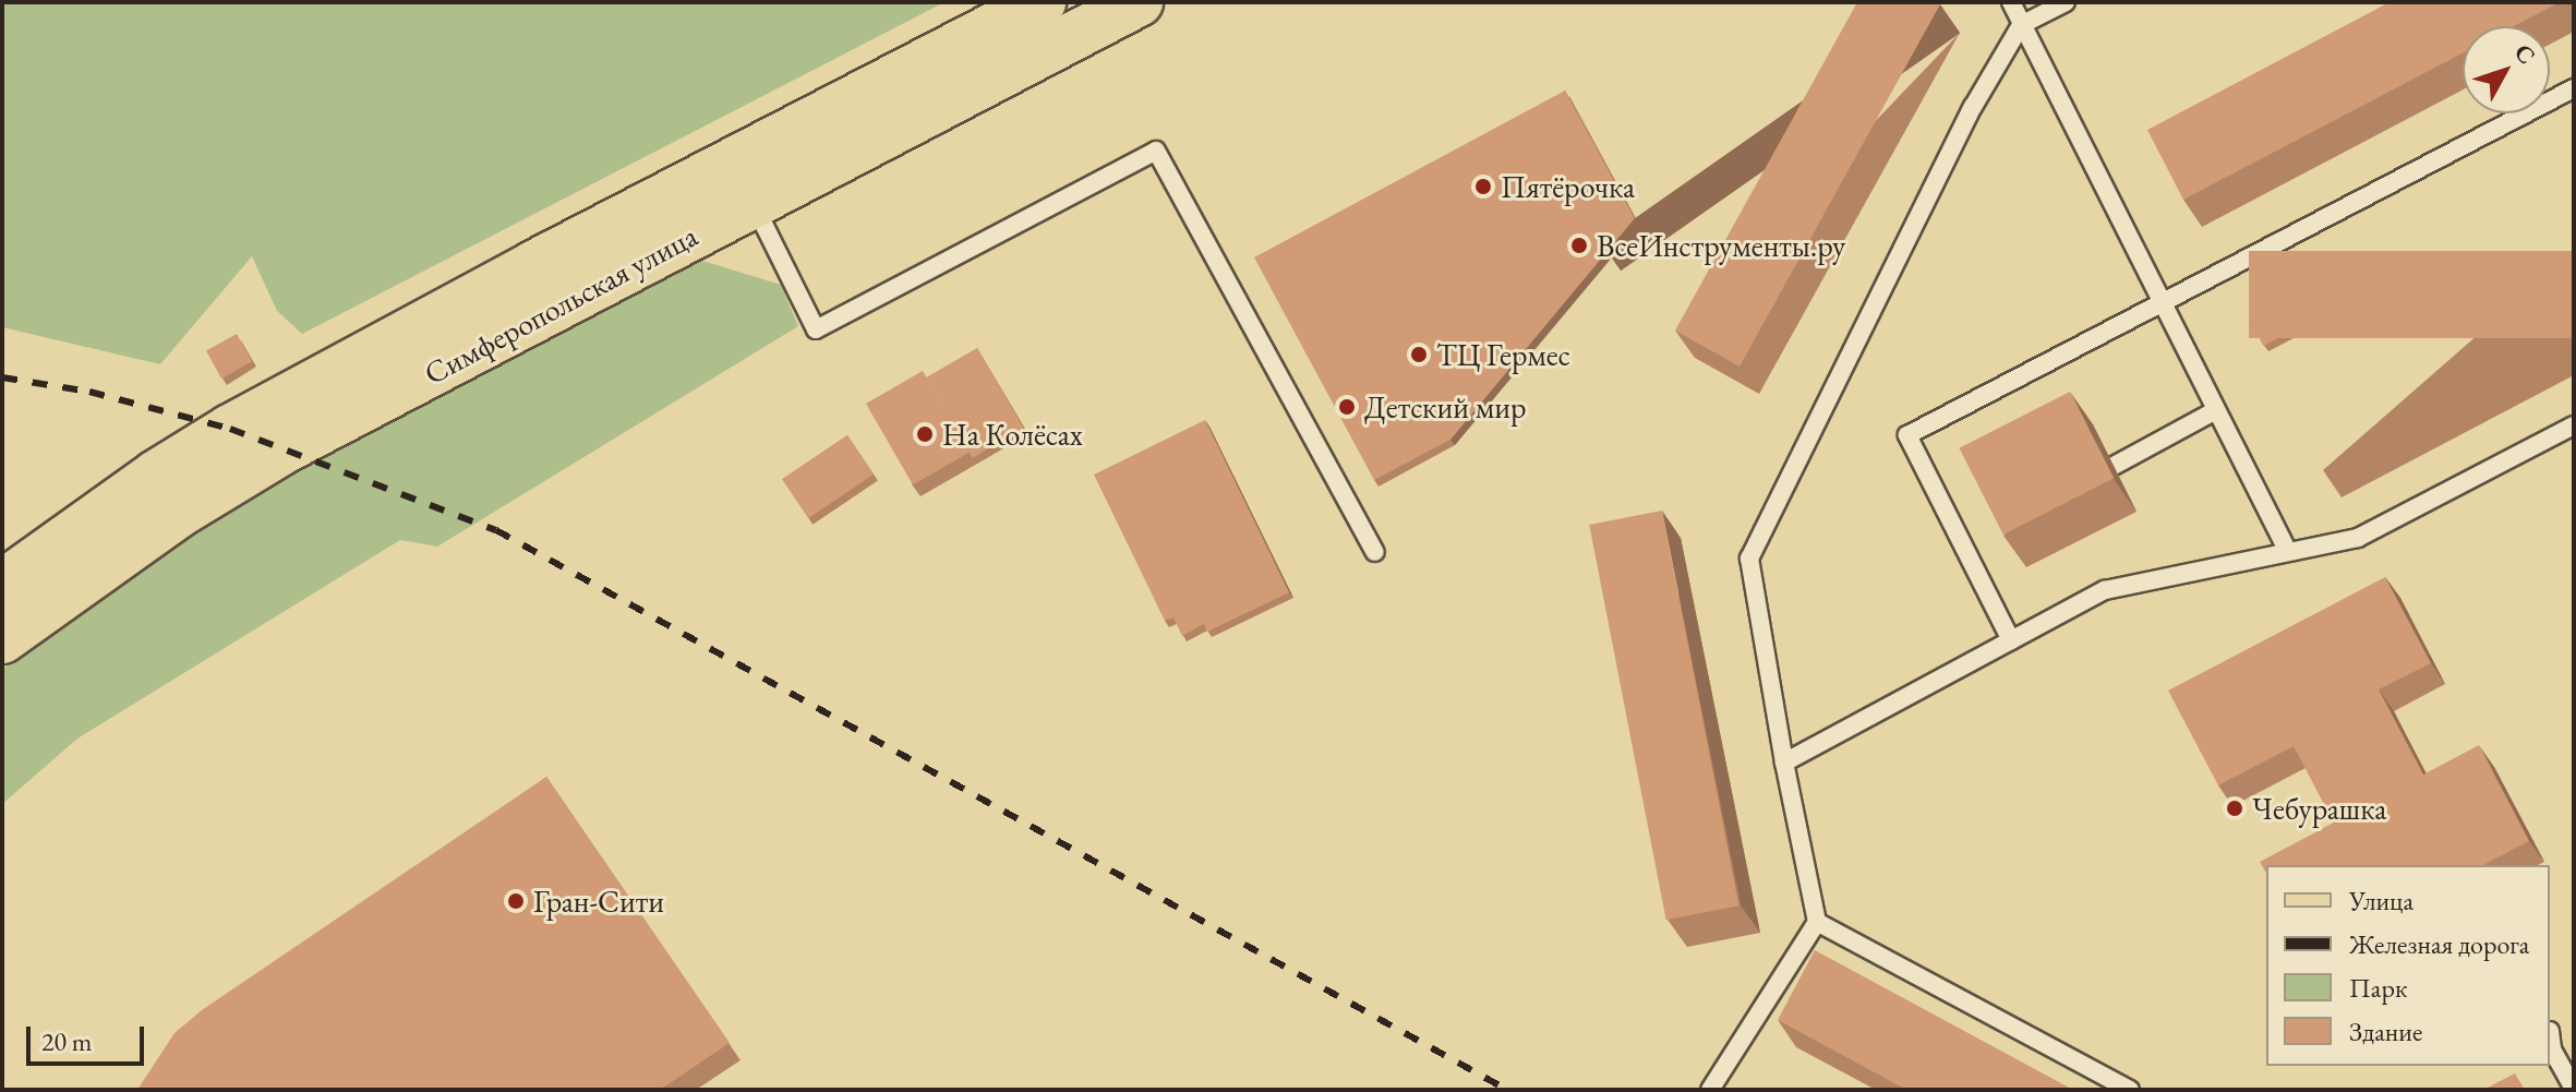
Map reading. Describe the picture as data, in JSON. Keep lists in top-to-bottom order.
{
  "streets": {
    "main road": ["Симферопольская улица"]
  },
  "places": [
    "Пятёрочка",
    "ВсеИнструменты.ру",
    "ТЦ Гермес",
    "Детский мир",
    "На Колёсах",
    "Чебурашка",
    "Гран-Сити"
  ],
  "legend": [
    "Улица",
    "Железная дорога",
    "Парк",
    "Здание"
  ],
  "scale_bar": "20 m",
  "north": "top right"
}
